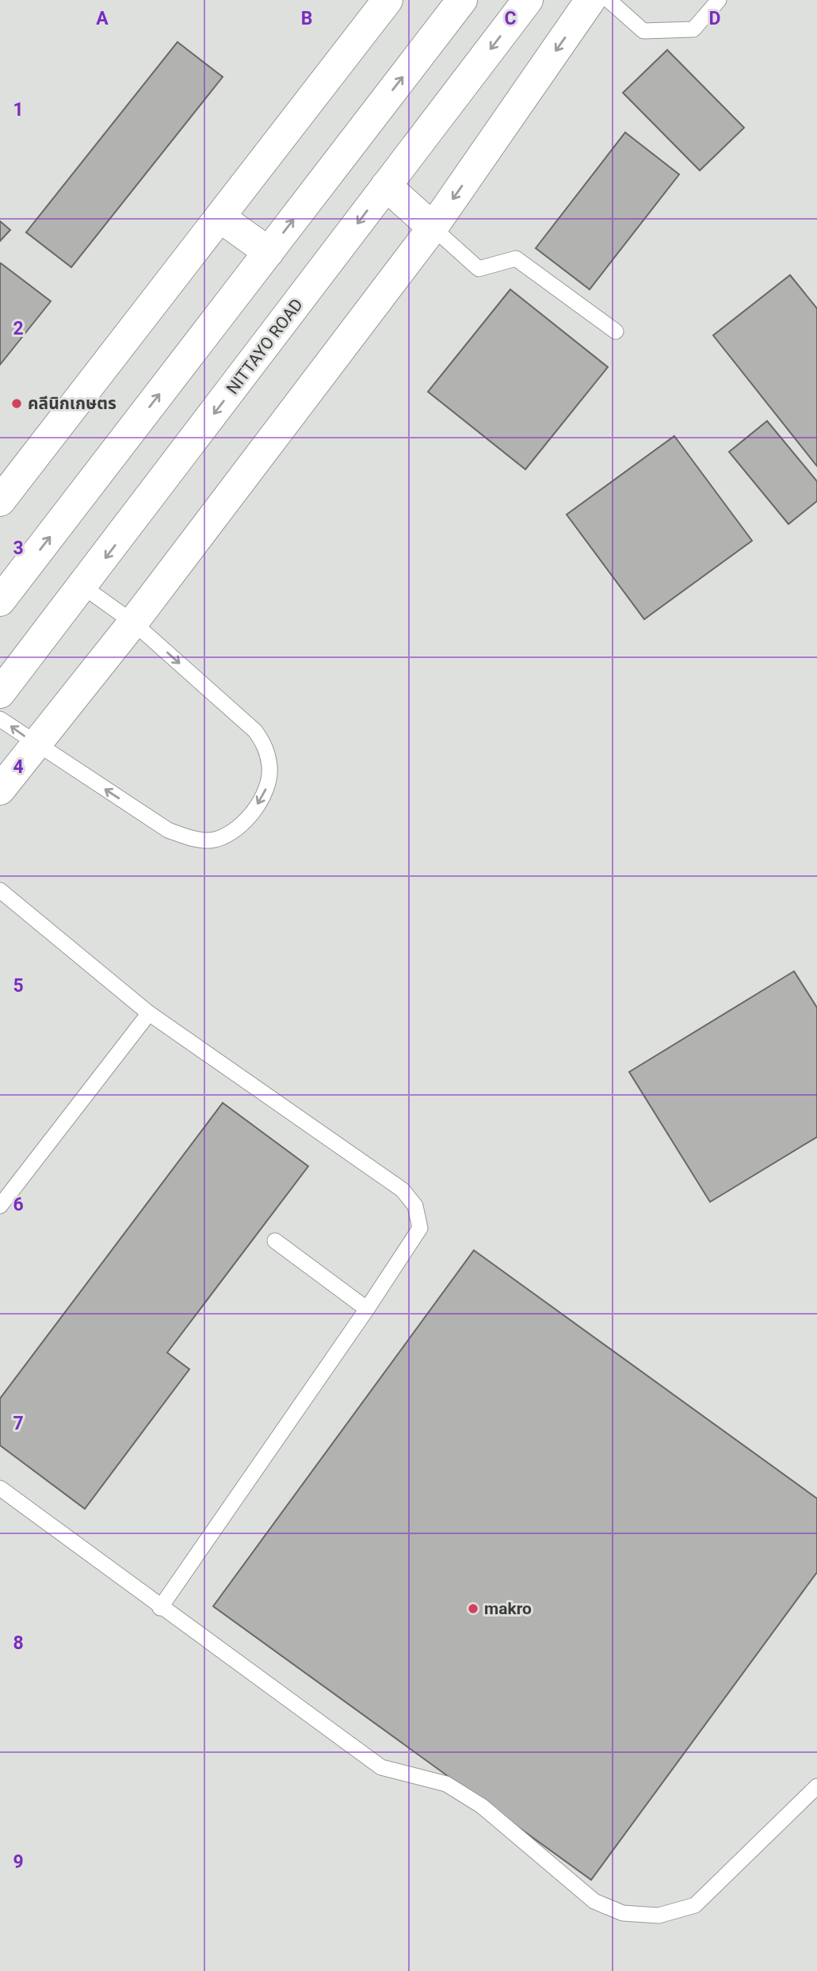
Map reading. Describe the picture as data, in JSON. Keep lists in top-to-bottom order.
{
  "streets": {
    "main road": ["NITTAYO ROAD"]
  },
  "places": ["คลีนิกเกษตร", "makro"],
  "grid": {
    "columns": [
      "A",
      "B",
      "C",
      "D"
    ],
    "rows": [
      "1",
      "2",
      "3",
      "4",
      "5",
      "6",
      "7",
      "8",
      "9"
    ]
  }
}
